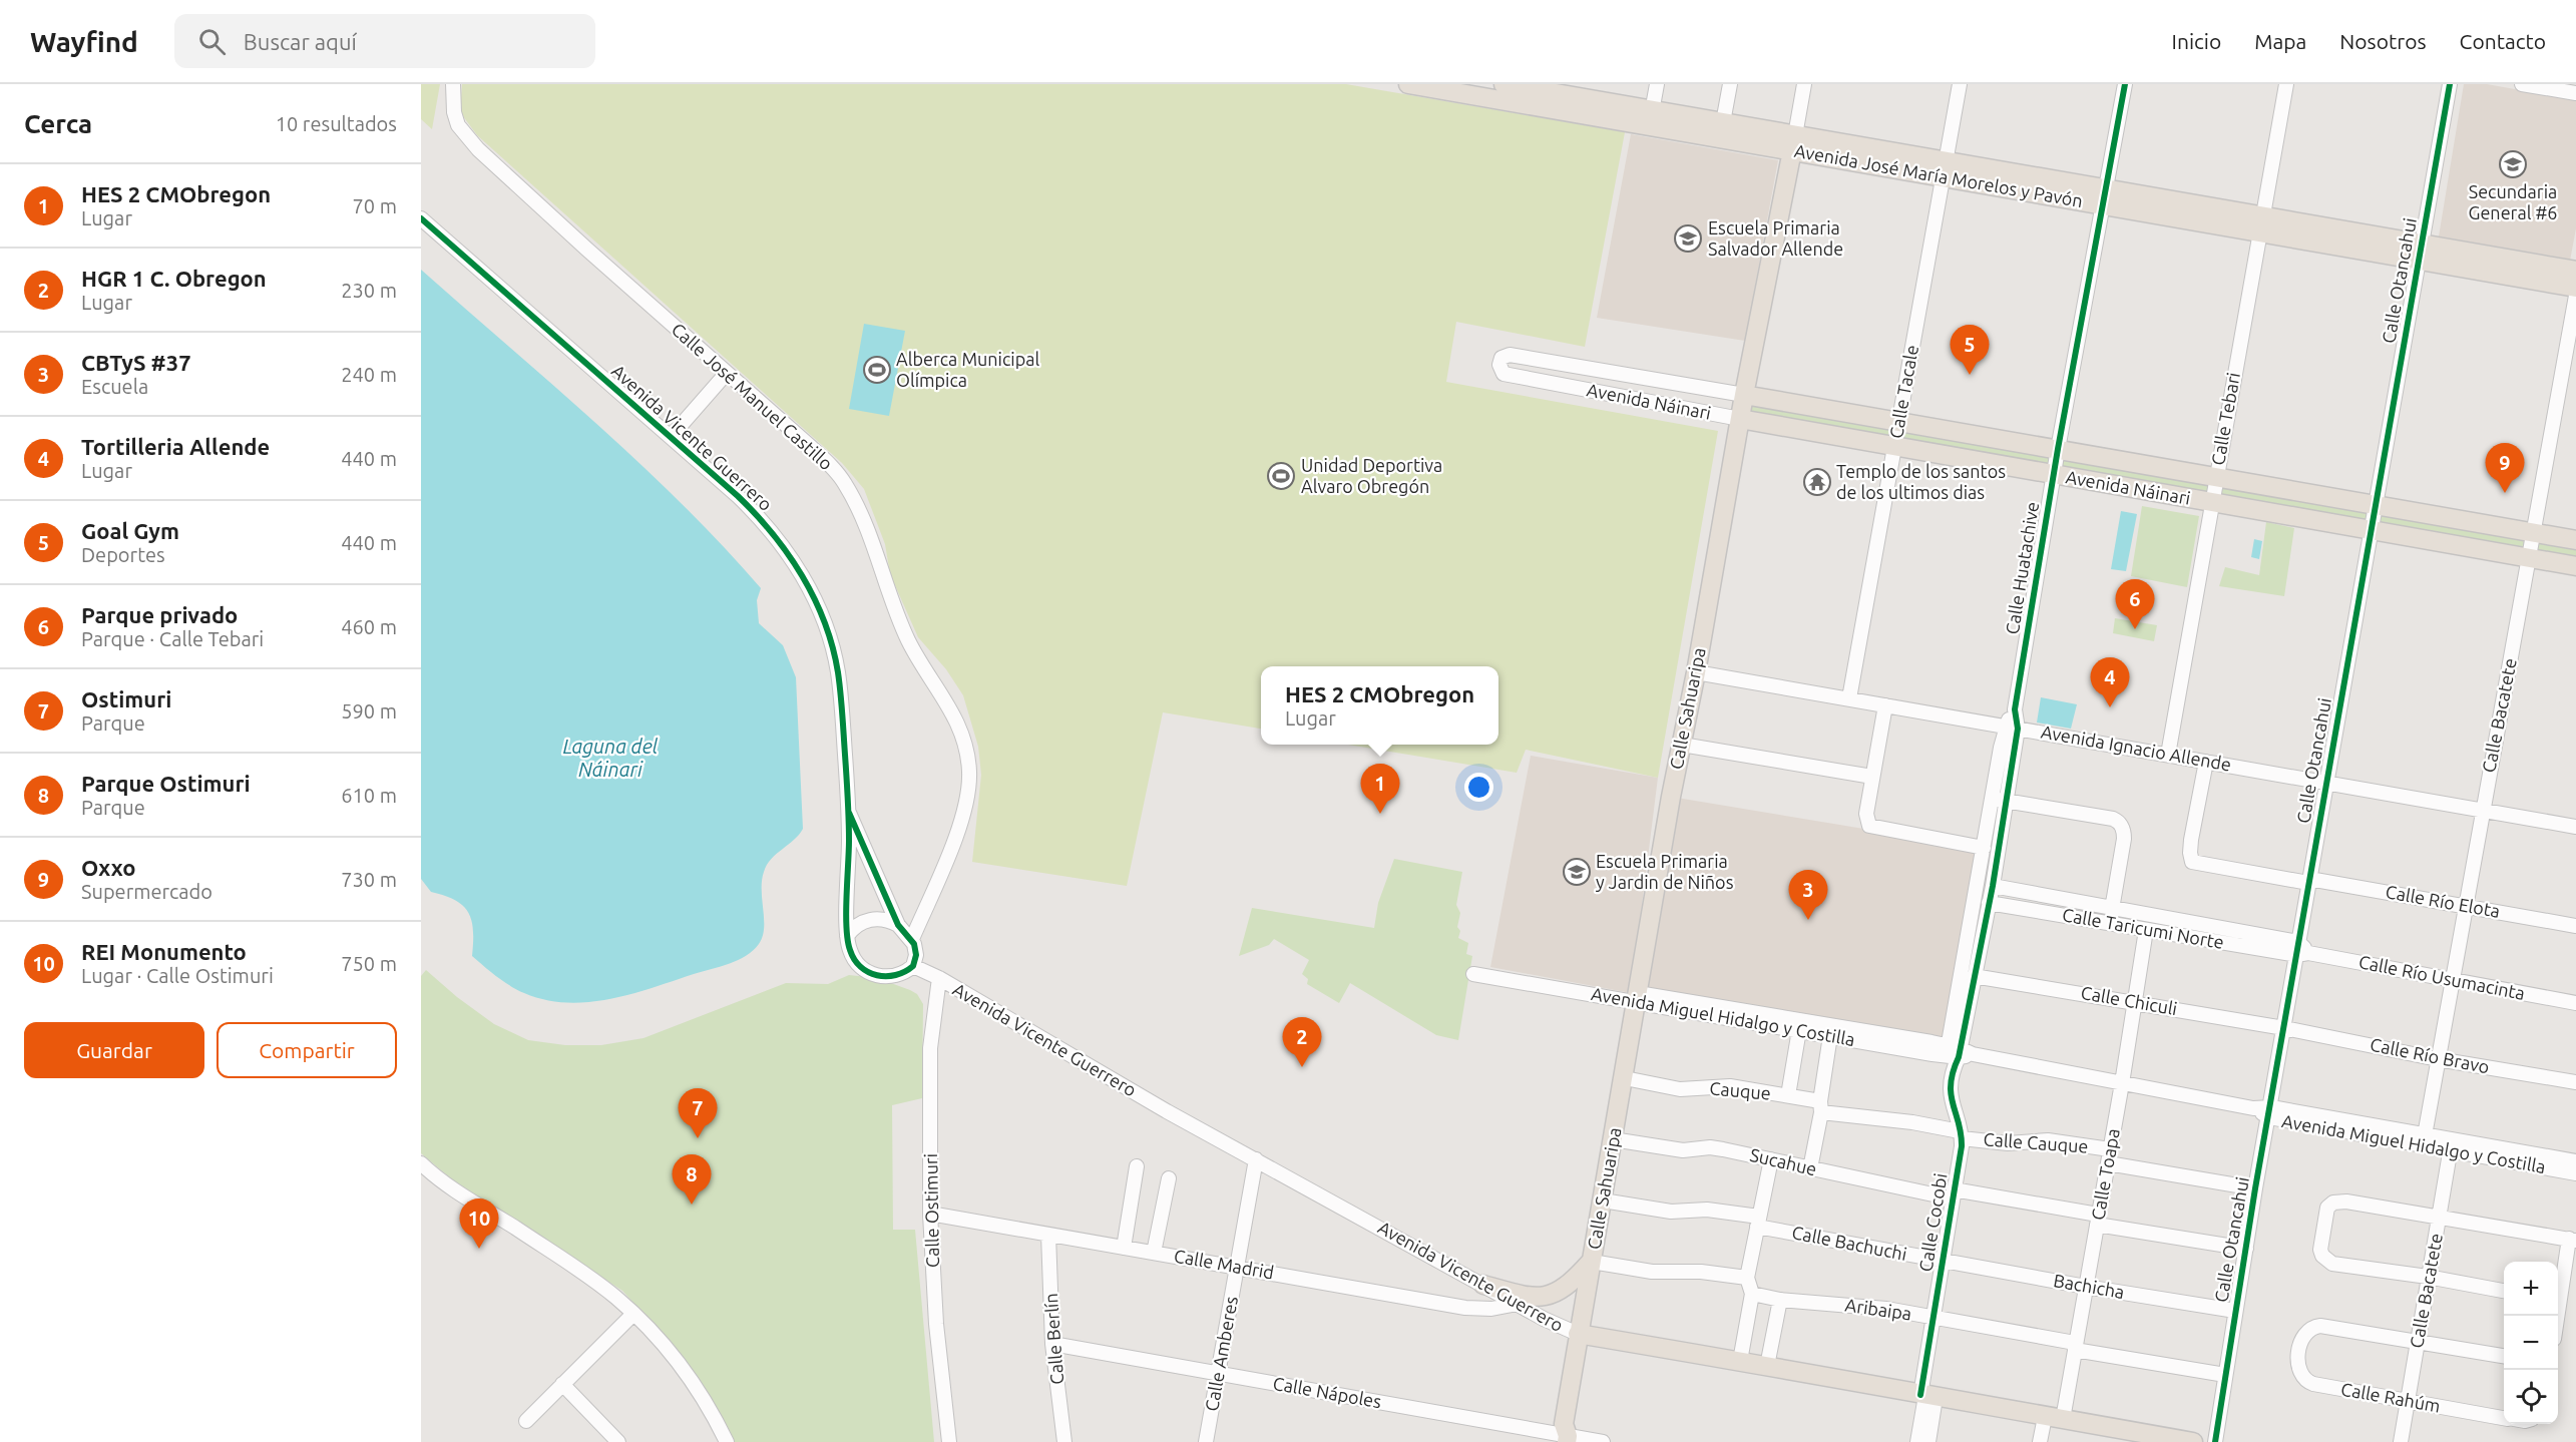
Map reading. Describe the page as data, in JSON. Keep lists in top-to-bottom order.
{
  "streets": {
    "main road": [
      "Avenida José María Morelos y Pavón",
      "Avenida Náinari",
      "Avenida Vicente Guerrero",
      "Calle Sahuaripa"
    ],
    "street": [
      "Calle Otancahui",
      "Calle Tacale",
      "Calle José Manuel Castillo",
      "Calle Tebari",
      "Calle Huatachive",
      "Calle Bacatete",
      "Avenida Ignacio Allende",
      "Calle Río Elota",
      "Calle Taricumi Norte",
      "Calle Río Usumacinta",
      "Calle Chiculi",
      "Avenida Miguel Hidalgo y Costilla",
      "Calle Río Bravo",
      "Cauque",
      "Calle Cauque",
      "Sucahue",
      "Calle Toapa",
      "Calle Ostimuri",
      "Calle Cocobi",
      "Calle Bachuchi",
      "Calle Madrid",
      "Bachicha",
      "Aribaipa",
      "Calle Berlín",
      "Calle Amberes",
      "Calle Nápoles",
      "Calle Rahúm"
    ]
  },
  "crossings": [
    ["Avenida José María Morelos y Pavón", "Calle Otancahui"],
    ["Avenida José María Morelos y Pavón", "Calle Tacale"],
    ["Avenida José María Morelos y Pavón", "Calle Tebari"],
    ["Avenida José María Morelos y Pavón", "Calle Huatachive"],
    ["Avenida José María Morelos y Pavón", "Calle Sahuaripa"],
    ["Calle Otancahui", "Avenida Náinari"],
    ["Calle Otancahui", "Avenida Ignacio Allende"],
    ["Calle Otancahui", "Calle Río Elota"],
    ["Calle Otancahui", "Calle Taricumi Norte"],
    ["Calle Otancahui", "Calle Río Usumacinta"],
    ["Calle Otancahui", "Calle Chiculi"],
    ["Calle Otancahui", "Avenida Miguel Hidalgo y Costilla"],
    ["Calle Otancahui", "Calle Río Bravo"],
    ["Calle Otancahui", "Sucahue"],
    ["Calle Otancahui", "Bachicha"],
    ["Calle Otancahui", "Aribaipa"],
    ["Calle Tacale", "Avenida Náinari"],
    ["Calle Tacale", "Avenida Ignacio Allende"],
    ["Calle José Manuel Castillo", "Avenida Vicente Guerrero"],
    ["Avenida Náinari", "Calle Tebari"],
    ["Avenida Náinari", "Calle Huatachive"],
    ["Avenida Náinari", "Calle Sahuaripa"],
    ["Avenida Náinari", "Calle Bacatete"],
    ["Calle Tebari", "Avenida Ignacio Allende"],
    ["Avenida Vicente Guerrero", "Calle Sahuaripa"],
    ["Avenida Vicente Guerrero", "Calle Toapa"],
    ["Avenida Vicente Guerrero", "Calle Ostimuri"],
    ["Avenida Vicente Guerrero", "Calle Cocobi"],
    ["Avenida Vicente Guerrero", "Calle Madrid"],
    ["Avenida Vicente Guerrero", "Calle Amberes"],
    ["Calle Huatachive", "Avenida Ignacio Allende"],
    ["Calle Huatachive", "Calle Taricumi Norte"],
    ["Calle Huatachive", "Calle Chiculi"],
    ["Calle Huatachive", "Avenida Miguel Hidalgo y Costilla"],
    ["Calle Huatachive", "Calle Cocobi"],
    ["Calle Sahuaripa", "Avenida Ignacio Allende"],
    ["Calle Sahuaripa", "Avenida Miguel Hidalgo y Costilla"],
    ["Calle Sahuaripa", "Cauque"],
    ["Calle Sahuaripa", "Sucahue"],
    ["Calle Sahuaripa", "Calle Bachuchi"],
    ["Calle Sahuaripa", "Calle Nápoles"],
    ["Calle Bacatete", "Avenida Ignacio Allende"],
    ["Calle Bacatete", "Calle Río Elota"],
    ["Calle Bacatete", "Calle Río Usumacinta"],
    ["Calle Bacatete", "Avenida Miguel Hidalgo y Costilla"],
    ["Calle Bacatete", "Calle Río Bravo"],
    ["Calle Bacatete", "Calle Rahúm"],
    ["Avenida Ignacio Allende", "Calle Río Elota"],
    ["Calle Taricumi Norte", "Calle Río Usumacinta"],
    ["Calle Taricumi Norte", "Calle Toapa"],
    ["Calle Chiculi", "Calle Río Bravo"],
    ["Calle Chiculi", "Calle Toapa"],
    ["Avenida Miguel Hidalgo y Costilla", "Calle Toapa"],
    ["Avenida Miguel Hidalgo y Costilla", "Calle Cocobi"],
    ["Cauque", "Calle Cauque"],
    ["Calle Cauque", "Calle Toapa"],
    ["Calle Cauque", "Calle Cocobi"],
    ["Sucahue", "Calle Toapa"],
    ["Sucahue", "Calle Cocobi"],
    ["Calle Toapa", "Bachicha"],
    ["Calle Toapa", "Aribaipa"],
    ["Calle Ostimuri", "Calle Madrid"],
    ["Calle Cocobi", "Calle Bachuchi"],
    ["Calle Cocobi", "Bachicha"],
    ["Calle Cocobi", "Aribaipa"],
    ["Calle Bachuchi", "Bachicha"],
    ["Calle Madrid", "Calle Berlín"],
    ["Calle Madrid", "Calle Amberes"],
    ["Calle Berlín", "Calle Nápoles"],
    ["Calle Amberes", "Calle Nápoles"]
  ],
  "water": ["Laguna del Náinari"],
  "places": {
    "school or university": ["Secundaria General #6", "Escuela Primaria Salvador Allende", "Escuela Primaria y Jardin de Niños"],
    "sports": ["Alberca Municipal Olímpica", "Unidad Deportiva Alvaro Obregón"],
    "temple": ["Templo de los santos de los ultimos dias"]
  },
  "page": {
    "header": "Wayfind",
    "search": "Buscar aquí",
    "nav": [
      "Inicio",
      "Mapa",
      "Nosotros",
      "Contacto"
    ],
    "heading": ["Cerca", "10 resultados"],
    "list": [
      {
        "mark": "1",
        "name": "HES 2 CMObregon",
        "note": "Lugar",
        "value": "70 m"
      },
      {
        "mark": "2",
        "name": "HGR 1 C. Obregon",
        "note": "Lugar",
        "value": "230 m"
      },
      {
        "mark": "3",
        "name": "CBTyS #37",
        "note": "Escuela",
        "value": "240 m"
      },
      {
        "mark": "4",
        "name": "Tortilleria Allende",
        "note": "Lugar",
        "value": "440 m"
      },
      {
        "mark": "5",
        "name": "Goal Gym",
        "note": "Deportes",
        "value": "440 m"
      },
      {
        "mark": "6",
        "name": "Parque privado",
        "note": "Parque · Calle Tebari",
        "value": "460 m"
      },
      {
        "mark": "7",
        "name": "Ostimuri",
        "note": "Parque",
        "value": "590 m"
      },
      {
        "mark": "8",
        "name": "Parque Ostimuri",
        "note": "Parque",
        "value": "610 m"
      },
      {
        "mark": "9",
        "name": "Oxxo",
        "note": "Supermercado",
        "value": "730 m"
      },
      {
        "mark": "10",
        "name": "REI Monumento",
        "note": "Lugar · Calle Ostimuri",
        "value": "750 m"
      }
    ],
    "pins": [
      "5",
      "9",
      "6",
      "4",
      "1",
      "3",
      "2",
      "7",
      "8",
      "10"
    ],
    "popup": ["HES 2 CMObregon", "Lugar"],
    "buttons": ["Guardar", "Compartir"],
    "map_buttons": ["+", "−"]
  }
}
